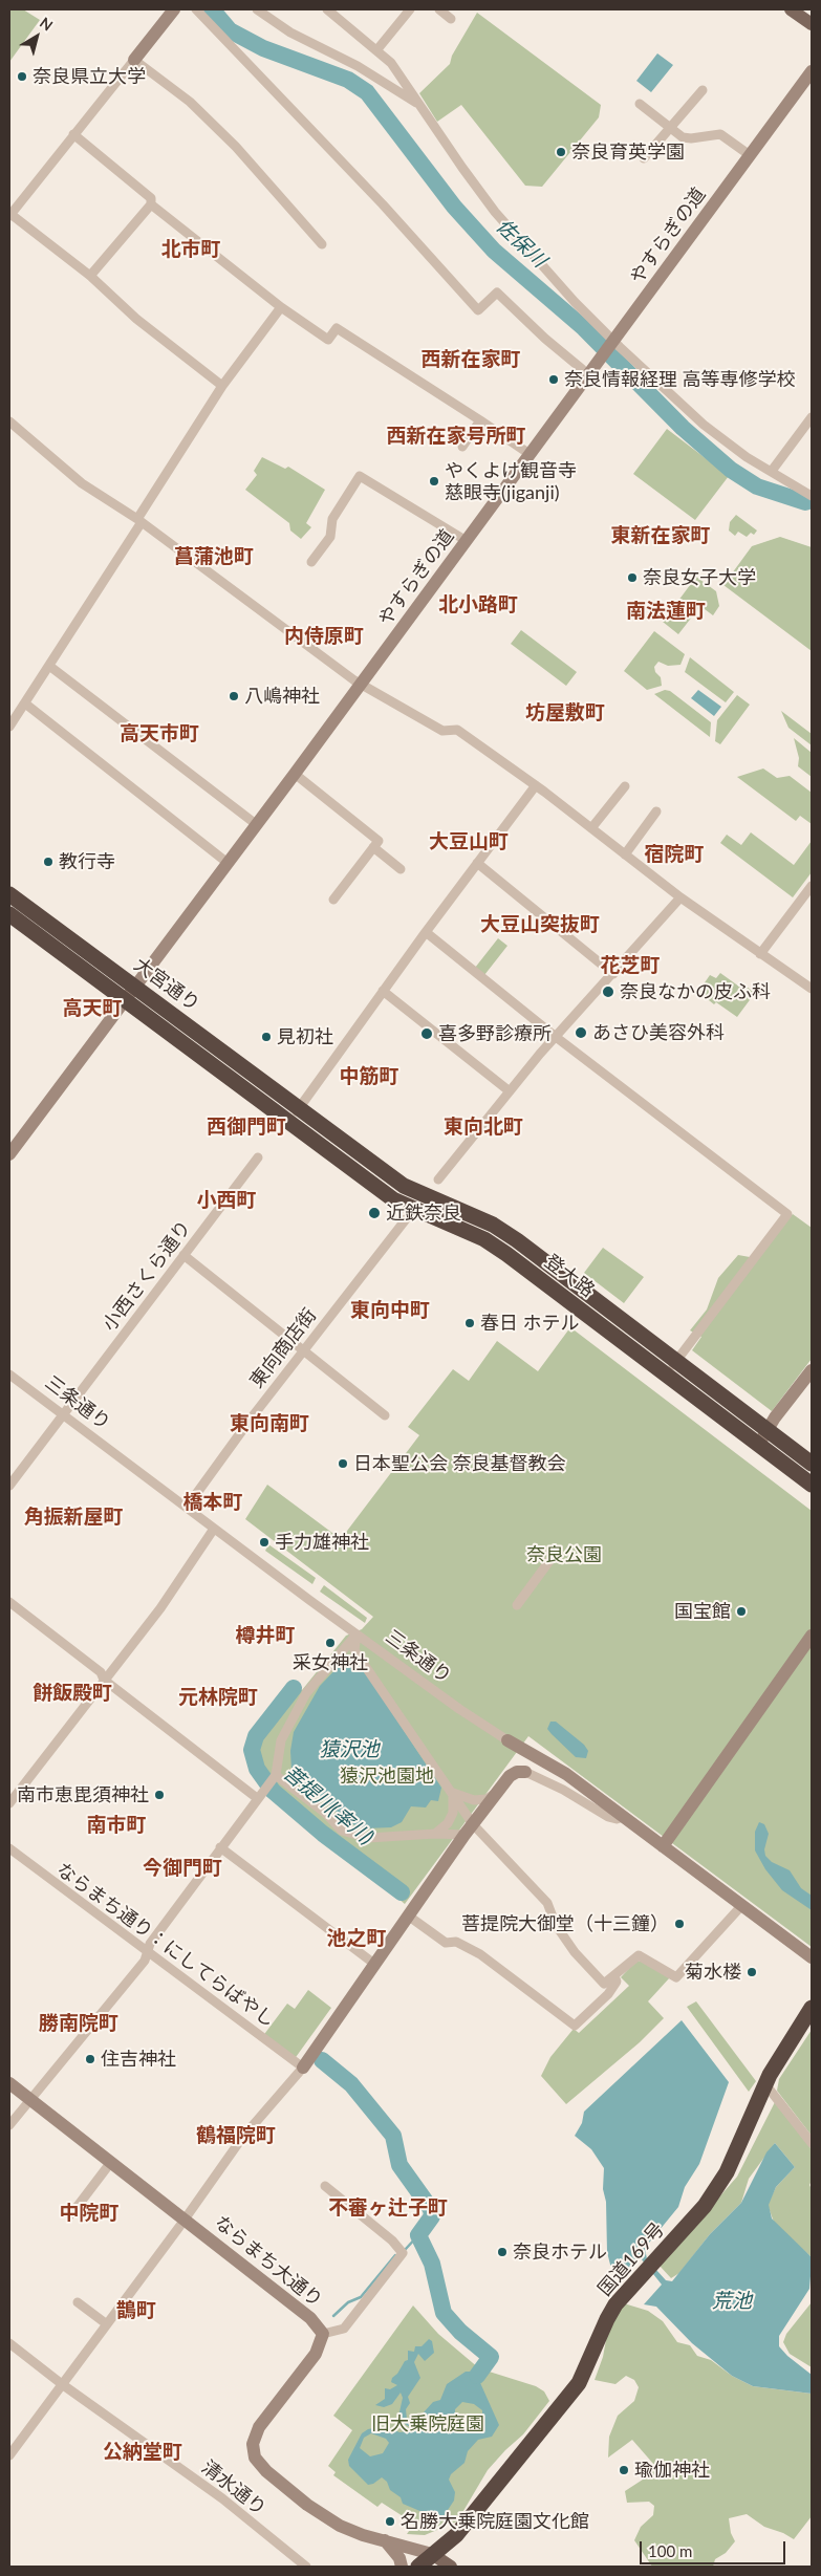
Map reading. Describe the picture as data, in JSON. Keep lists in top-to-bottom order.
{
  "streets": {
    "highway": ["大宮通り", "登大路", "国道169号"],
    "street": [
      "やすらぎの道",
      "小西さくら通り",
      "東向商店街",
      "三条通り",
      "ならまち通り：にしてらばやし",
      "ならまち大通り",
      "清水通り"
    ]
  },
  "crossings": [
    ["やすらぎの道", "大宮通り"],
    ["大宮通り", "登大路"],
    ["小西さくら通り", "三条通り"],
    ["国道169号", "ならまち大通り"]
  ],
  "districts": [
    "北市町",
    "西新在家町",
    "西新在家号所町",
    "東新在家町",
    "菖蒲池町",
    "北小路町",
    "南法蓮町",
    "内侍原町",
    "坊屋敷町",
    "高天市町",
    "大豆山町",
    "宿院町",
    "大豆山突抜町",
    "花芝町",
    "高天町",
    "中筋町",
    "西御門町",
    "東向北町",
    "小西町",
    "東向中町",
    "東向南町",
    "橋本町",
    "角振新屋町",
    "樽井町",
    "餅飯殿町",
    "元林院町",
    "南市町",
    "今御門町",
    "池之町",
    "勝南院町",
    "鶴福院町",
    "不審ヶ辻子町",
    "中院町",
    "鵲町",
    "公納堂町"
  ],
  "water": [
    "佐保川",
    "猿沢池",
    "菩提川(率川)",
    "荒池"
  ],
  "parks": ["奈良公園", "猿沢池園地", "旧大乗院庭園"],
  "places": [
    "奈良県立大学",
    "奈良育英学園",
    "奈良情報経理 高等専修学校",
    "やくよけ観音寺 慈眼寺(jiganji)",
    "奈良女子大学",
    "八嶋神社",
    "教行寺",
    "奈良なかの皮ふ科",
    "あさひ美容外科",
    "喜多野診療所",
    "見初社",
    "近鉄奈良",
    "春日 ホテル",
    "日本聖公会 奈良基督教会",
    "手力雄神社",
    "国宝館",
    "采女神社",
    "南市恵毘須神社",
    "菩提院大御堂（十三鐘）",
    "菊水楼",
    "住吉神社",
    "奈良ホテル",
    "瑜伽神社",
    "名勝大乗院庭園文化館"
  ],
  "scale_bar": "100 m",
  "north": "top right"
}
